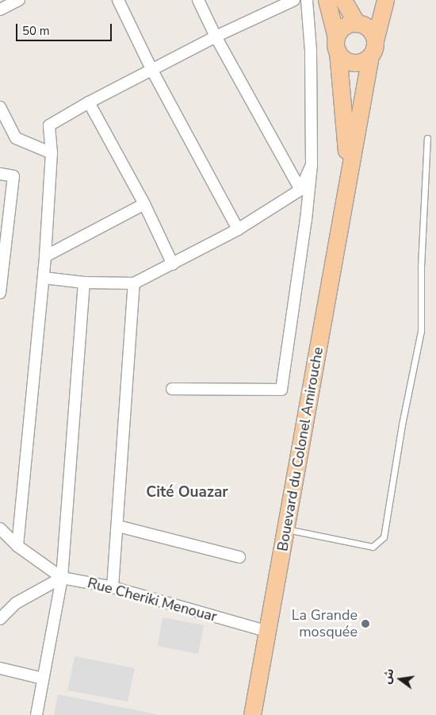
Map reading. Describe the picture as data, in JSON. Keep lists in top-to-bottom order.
{
  "streets": {
    "main road": ["Bouevard du Colonel Amirouche"],
    "street": ["Rue Cheriki Menouar"]
  },
  "crossings": [
    ["Bouevard du Colonel Amirouche", "Rue Cheriki Menouar"]
  ],
  "districts": ["Cité Ouazar"],
  "places": ["La Grande mosquée"],
  "scale_bar": "50 m",
  "north": "left"
}
